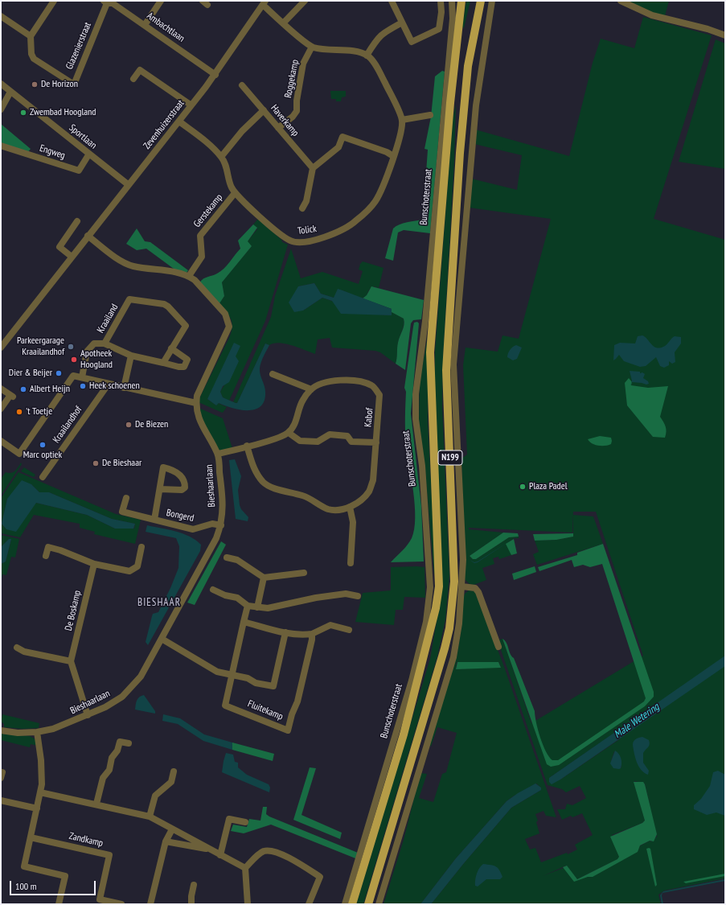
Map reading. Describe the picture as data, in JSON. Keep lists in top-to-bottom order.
{
  "streets": {
    "main road": ["Bunschoterstraat", "N199"],
    "street": [
      "Ambachtlaan",
      "Glazenierstraat",
      "Roggekamp",
      "Haverkamp",
      "Zevenhuizerstraat",
      "Sportlaan",
      "Engweg",
      "Gerstekamp",
      "Tolick",
      "Kraailand",
      "Kabof",
      "Kraailandhof",
      "Bieshaarlaan",
      "Bongerd",
      "De Boskamp",
      "Fluitekamp",
      "Zandkamp"
    ]
  },
  "crossings": [
    ["Ambachtlaan", "Glazenierstraat"],
    ["Ambachtlaan", "Zevenhuizerstraat"],
    ["Roggekamp", "Haverkamp"],
    ["Zevenhuizerstraat", "Sportlaan"],
    ["Zevenhuizerstraat", "Tolick"],
    ["Zevenhuizerstraat", "Bieshaarlaan"],
    ["Sportlaan", "Engweg"],
    ["Gerstekamp", "Tolick"],
    ["Gerstekamp", "Bieshaarlaan"],
    ["Bieshaarlaan", "Bongerd"]
  ],
  "districts": ["BIESHAAR"],
  "water": ["Male Wetering"],
  "places": [
    "De Horizon",
    "Zwembad Hoogland",
    "Parkeergarage Kraailandhof",
    "Apotheek Hoogland",
    "Dier & Beijer",
    "Heek schoenen",
    "Albert Heijn",
    "'t Toetje",
    "De Biezen",
    "Marc optiek",
    "De Bieshaar",
    "Plaza Padel"
  ],
  "scale_bar": "100 m"
}
